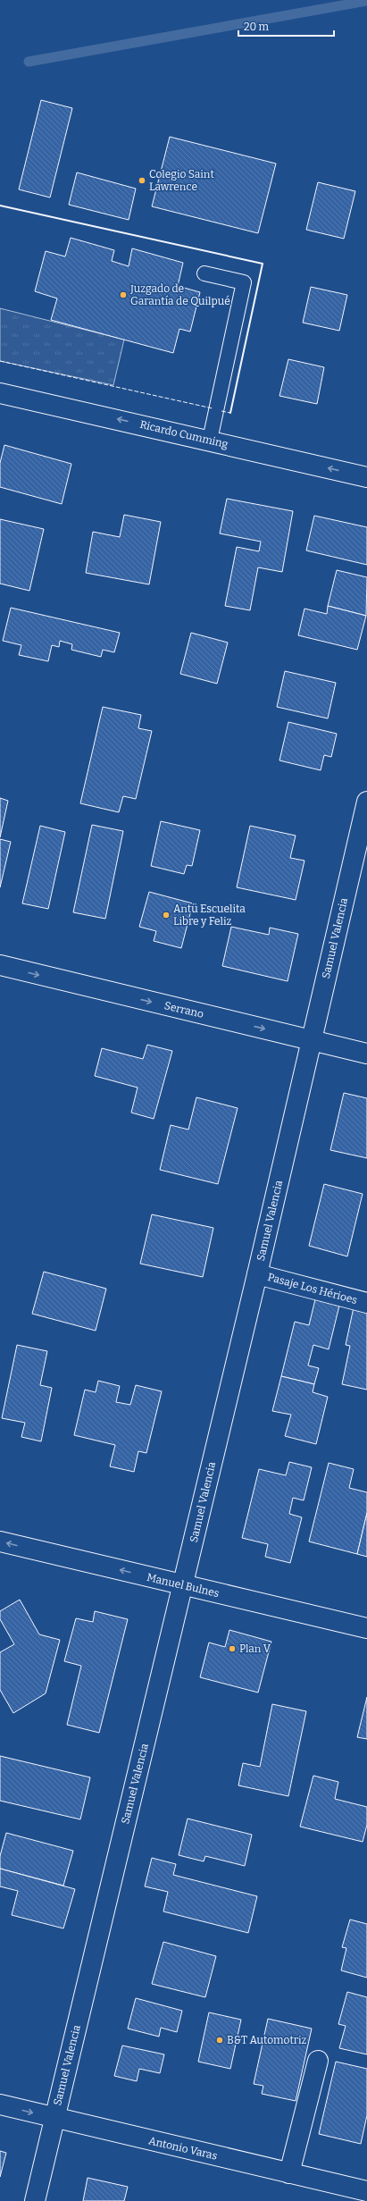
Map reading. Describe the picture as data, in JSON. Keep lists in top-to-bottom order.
{
  "streets": {
    "main road": [
      "Ricardo Cumming",
      "Samuel Valencia",
      "Serrano",
      "Pasaje Los Hérioes",
      "Manuel Bulnes",
      "Antonio Varas"
    ]
  },
  "crossings": [
    ["Samuel Valencia", "Serrano"],
    ["Samuel Valencia", "Pasaje Los Hérioes"],
    ["Samuel Valencia", "Manuel Bulnes"],
    ["Samuel Valencia", "Antonio Varas"]
  ],
  "one_way": ["Ricardo Cumming", "Serrano", "Manuel Bulnes"],
  "places": [
    "Colegio Saint Lawrence",
    "Juzgado de Garantía de Quilpué",
    "Antü Escuelita Libre y Feliz",
    "Plan V",
    "B&T Automotriz"
  ],
  "scale_bar": "20 m"
}
